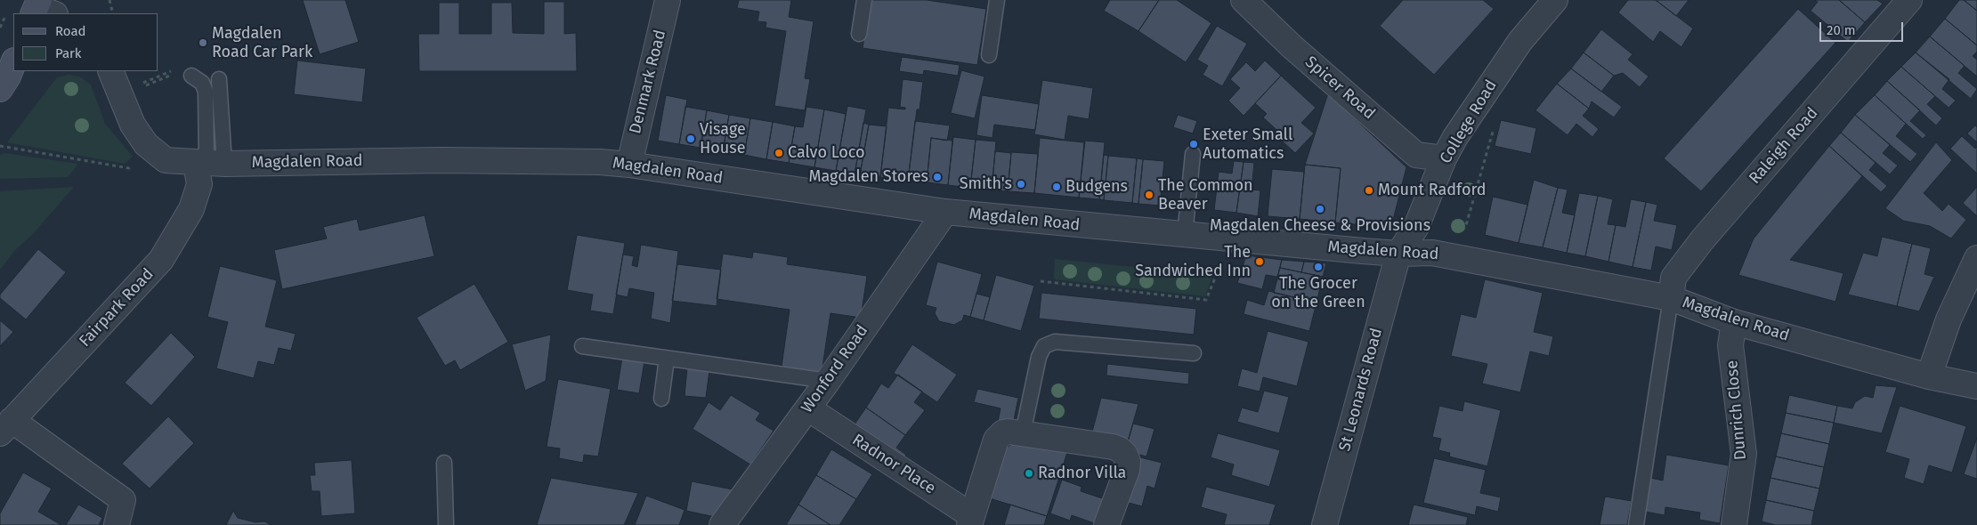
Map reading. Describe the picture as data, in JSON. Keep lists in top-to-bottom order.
{
  "streets": {
    "street": [
      "Denmark Road",
      "Spicer Road",
      "College Road",
      "Raleigh Road",
      "Magdalen Road",
      "Fairpark Road",
      "Wonford Road",
      "St Leonards Road",
      "Dunrich Close",
      "Radnor Place"
    ]
  },
  "crossings": [
    ["Denmark Road", "Magdalen Road"],
    ["Spicer Road", "College Road"],
    ["College Road", "Magdalen Road"],
    ["College Road", "St Leonards Road"],
    ["Raleigh Road", "Magdalen Road"],
    ["Magdalen Road", "Fairpark Road"],
    ["Magdalen Road", "Wonford Road"],
    ["Magdalen Road", "St Leonards Road"],
    ["Magdalen Road", "Dunrich Close"],
    ["Wonford Road", "Radnor Place"]
  ],
  "places": [
    "Magdalen Road Car Park",
    "Visage House",
    "Exeter Small Automatics",
    "Calvo Loco",
    "Magdalen Stores",
    "Smith's",
    "Budgens",
    "Mount Radford",
    "The Common Beaver",
    "Magdalen Cheese & Provisions",
    "The Sandwiched Inn",
    "The Grocer on the Green",
    "Radnor Villa"
  ],
  "legend": ["Road", "Park"],
  "scale_bar": "20 m"
}
